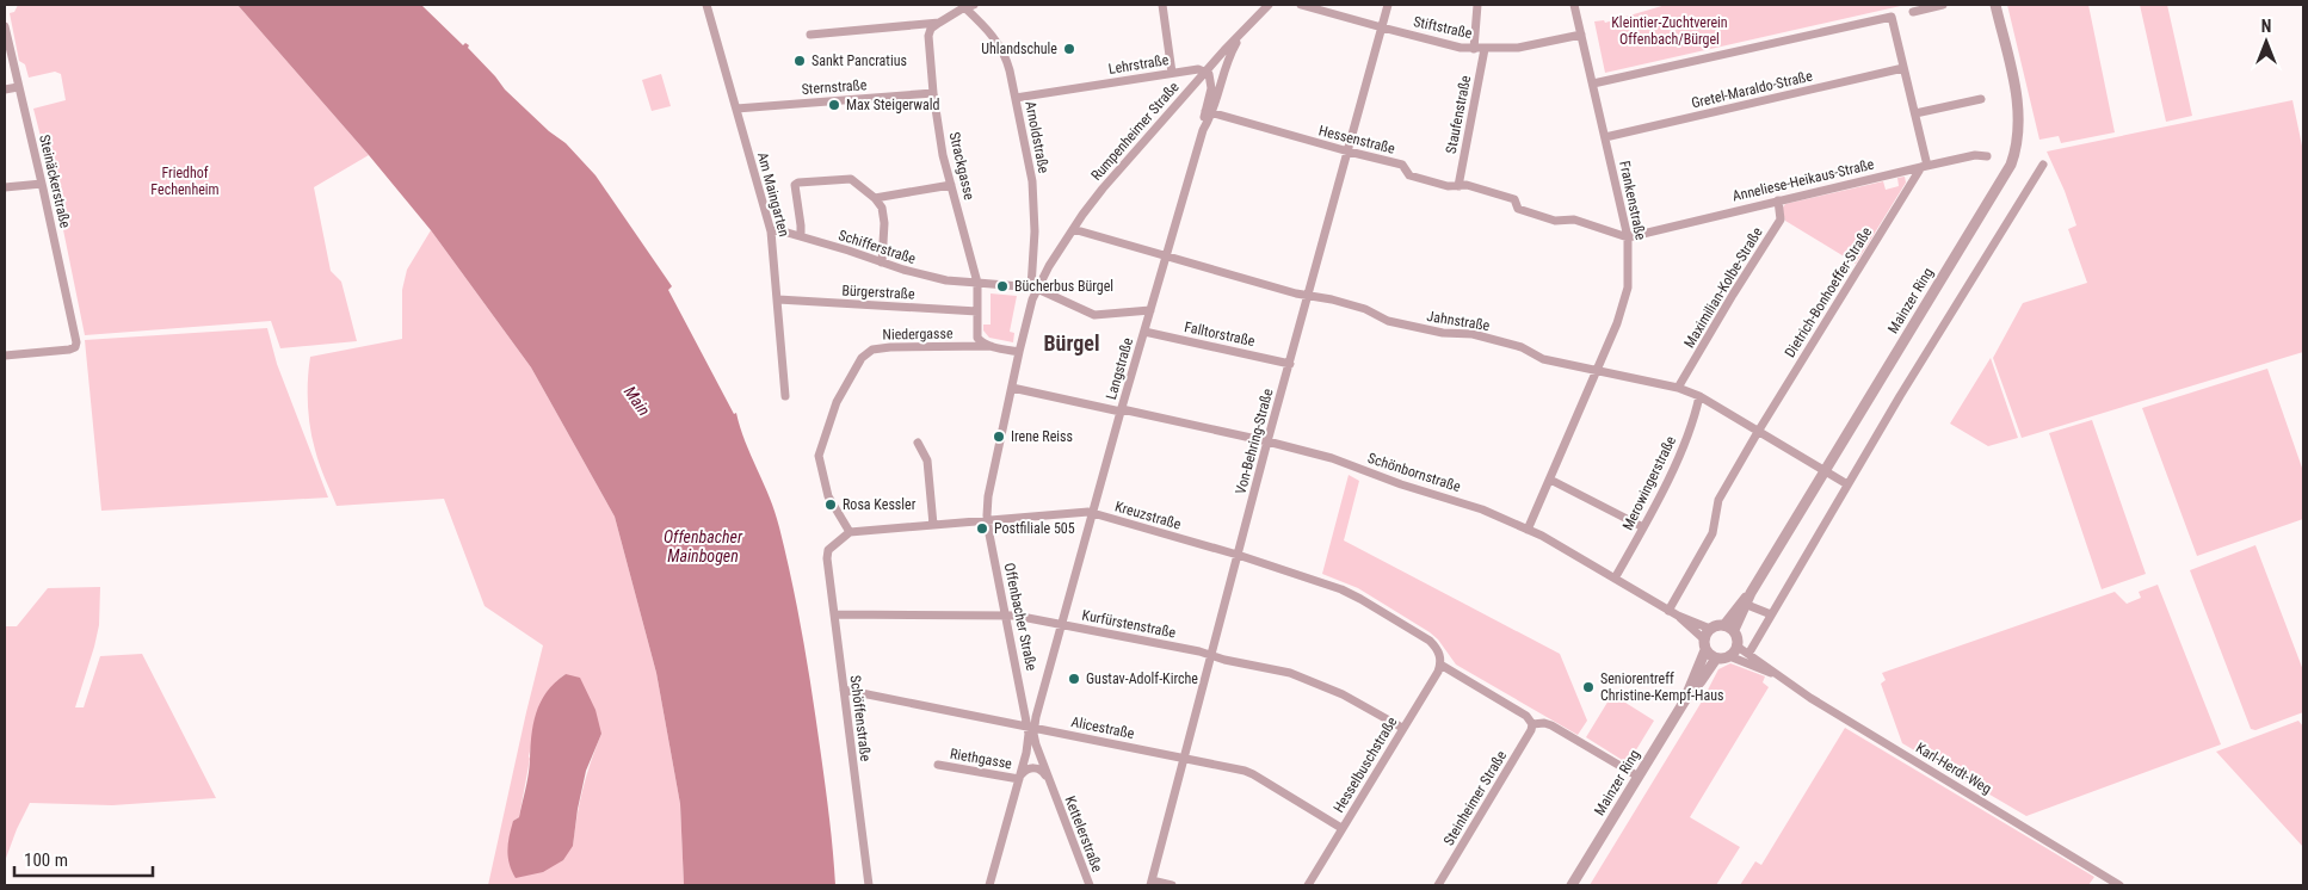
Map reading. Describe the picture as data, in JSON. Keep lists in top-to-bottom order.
{
  "streets": {
    "street": [
      "Stiftstraße",
      "Lehrstraße",
      "Sternstraße",
      "Gretel-Maraldo-Straße",
      "Staufenstraße",
      "Rumpenheimer Straße",
      "Arnoldstraße",
      "Hessenstraße",
      "Strackgasse",
      "Anneliese-Heikaus-Straße",
      "Steinäckerstraße",
      "Am Maingarten",
      "Frankenstraße",
      "Schifferstraße",
      "Maximilian-Kolbe-Straße",
      "Bürgerstraße",
      "Dietrich-Bonhoeffer-Straße",
      "Mainzer Ring",
      "Jahnstraße",
      "Niedergasse",
      "Falltorstraße",
      "Langstraße",
      "Von-Behring-Straße",
      "Schönbornstraße",
      "Merowingerstraße",
      "Kreuzstraße",
      "Offenbacher Straße",
      "Kurfürstenstraße",
      "Schöffenstraße",
      "Alicestraße",
      "Riethgasse",
      "Hesselbuschstraße",
      "Karl-Herdt-Weg",
      "Steinheimer Straße",
      "Kettelerstraße"
    ]
  },
  "crossings": [
    ["Stiftstraße", "Staufenstraße"],
    ["Stiftstraße", "Frankenstraße"],
    ["Stiftstraße", "Von-Behring-Straße"],
    ["Lehrstraße", "Rumpenheimer Straße"],
    ["Lehrstraße", "Arnoldstraße"],
    ["Sternstraße", "Strackgasse"],
    ["Sternstraße", "Am Maingarten"],
    ["Gretel-Maraldo-Straße", "Frankenstraße"],
    ["Staufenstraße", "Hessenstraße"],
    ["Rumpenheimer Straße", "Arnoldstraße"],
    ["Rumpenheimer Straße", "Schifferstraße"],
    ["Rumpenheimer Straße", "Jahnstraße"],
    ["Rumpenheimer Straße", "Langstraße"],
    ["Rumpenheimer Straße", "Offenbacher Straße"],
    ["Arnoldstraße", "Schifferstraße"],
    ["Arnoldstraße", "Offenbacher Straße"],
    ["Hessenstraße", "Anneliese-Heikaus-Straße"],
    ["Hessenstraße", "Frankenstraße"],
    ["Hessenstraße", "Langstraße"],
    ["Hessenstraße", "Von-Behring-Straße"],
    ["Strackgasse", "Schifferstraße"],
    ["Strackgasse", "Bürgerstraße"],
    ["Strackgasse", "Niedergasse"],
    ["Anneliese-Heikaus-Straße", "Frankenstraße"],
    ["Anneliese-Heikaus-Straße", "Maximilian-Kolbe-Straße"],
    ["Anneliese-Heikaus-Straße", "Dietrich-Bonhoeffer-Straße"],
    ["Am Maingarten", "Schifferstraße"],
    ["Am Maingarten", "Bürgerstraße"],
    ["Frankenstraße", "Jahnstraße"],
    ["Frankenstraße", "Schönbornstraße"],
    ["Schifferstraße", "Offenbacher Straße"],
    ["Maximilian-Kolbe-Straße", "Jahnstraße"],
    ["Dietrich-Bonhoeffer-Straße", "Jahnstraße"],
    ["Dietrich-Bonhoeffer-Straße", "Schönbornstraße"],
    ["Mainzer Ring", "Jahnstraße"],
    ["Mainzer Ring", "Schönbornstraße"],
    ["Mainzer Ring", "Karl-Herdt-Weg"],
    ["Jahnstraße", "Langstraße"],
    ["Jahnstraße", "Von-Behring-Straße"],
    ["Jahnstraße", "Merowingerstraße"],
    ["Niedergasse", "Kreuzstraße"],
    ["Niedergasse", "Offenbacher Straße"],
    ["Niedergasse", "Schöffenstraße"],
    ["Falltorstraße", "Langstraße"],
    ["Falltorstraße", "Von-Behring-Straße"],
    ["Langstraße", "Schönbornstraße"],
    ["Langstraße", "Kreuzstraße"],
    ["Langstraße", "Offenbacher Straße"],
    ["Langstraße", "Kurfürstenstraße"],
    ["Langstraße", "Alicestraße"],
    ["Langstraße", "Kettelerstraße"],
    ["Von-Behring-Straße", "Schönbornstraße"],
    ["Von-Behring-Straße", "Kreuzstraße"],
    ["Von-Behring-Straße", "Kurfürstenstraße"],
    ["Von-Behring-Straße", "Alicestraße"],
    ["Schönbornstraße", "Merowingerstraße"],
    ["Schönbornstraße", "Offenbacher Straße"],
    ["Schönbornstraße", "Karl-Herdt-Weg"],
    ["Kreuzstraße", "Offenbacher Straße"],
    ["Kreuzstraße", "Schöffenstraße"],
    ["Kreuzstraße", "Hesselbuschstraße"],
    ["Offenbacher Straße", "Kurfürstenstraße"],
    ["Offenbacher Straße", "Alicestraße"],
    ["Offenbacher Straße", "Riethgasse"],
    ["Offenbacher Straße", "Kettelerstraße"],
    ["Kurfürstenstraße", "Schöffenstraße"],
    ["Kurfürstenstraße", "Hesselbuschstraße"],
    ["Schöffenstraße", "Alicestraße"],
    ["Alicestraße", "Hesselbuschstraße"],
    ["Alicestraße", "Kettelerstraße"],
    ["Riethgasse", "Kettelerstraße"]
  ],
  "districts": ["Bürgel"],
  "water": ["Main", "Offenbacher Mainbogen"],
  "parks": ["Kleintier-Zuchtverein Offenbach/Bürgel", "Friedhof Fechenheim"],
  "places": [
    "Uhlandschule",
    "Sankt Pancratius",
    "Max Steigerwald",
    "Bücherbus Bürgel",
    "Irene Reiss",
    "Rosa Kessler",
    "Postfiliale 505",
    "Gustav-Adolf-Kirche",
    "Seniorentreff Christine-Kempf-Haus"
  ],
  "scale_bar": "100 m",
  "north": "top"
}
